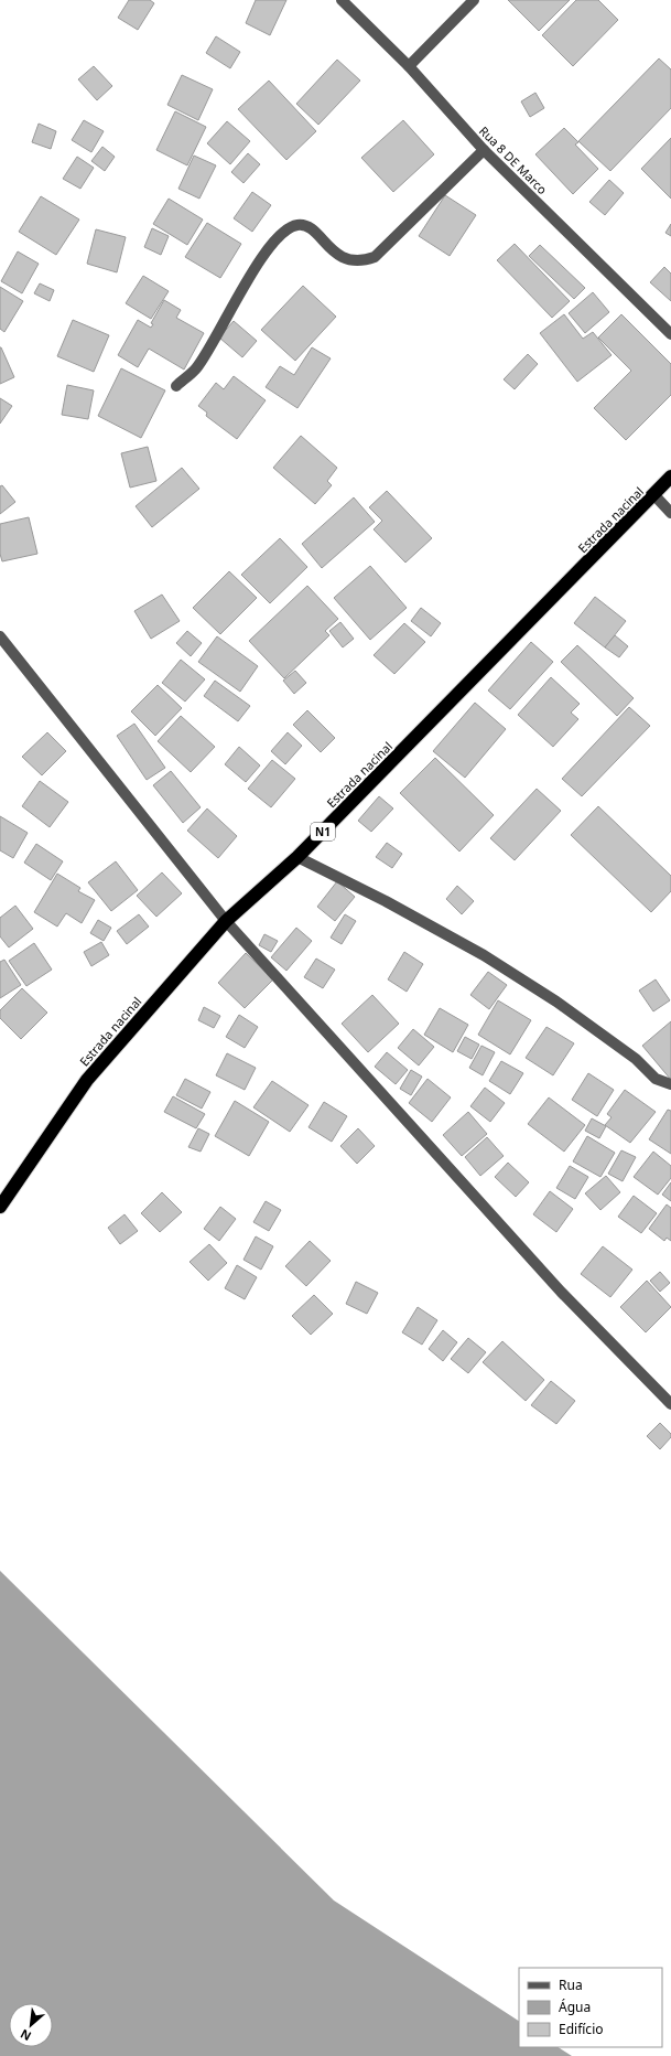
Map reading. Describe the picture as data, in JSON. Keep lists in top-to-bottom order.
{
  "streets": {
    "highway": ["Estrada nacinal", "N1"],
    "street": ["Rua 8 DE Marco"]
  },
  "legend": ["Rua", "Água", "Edifício"],
  "north": "bottom left"
}
